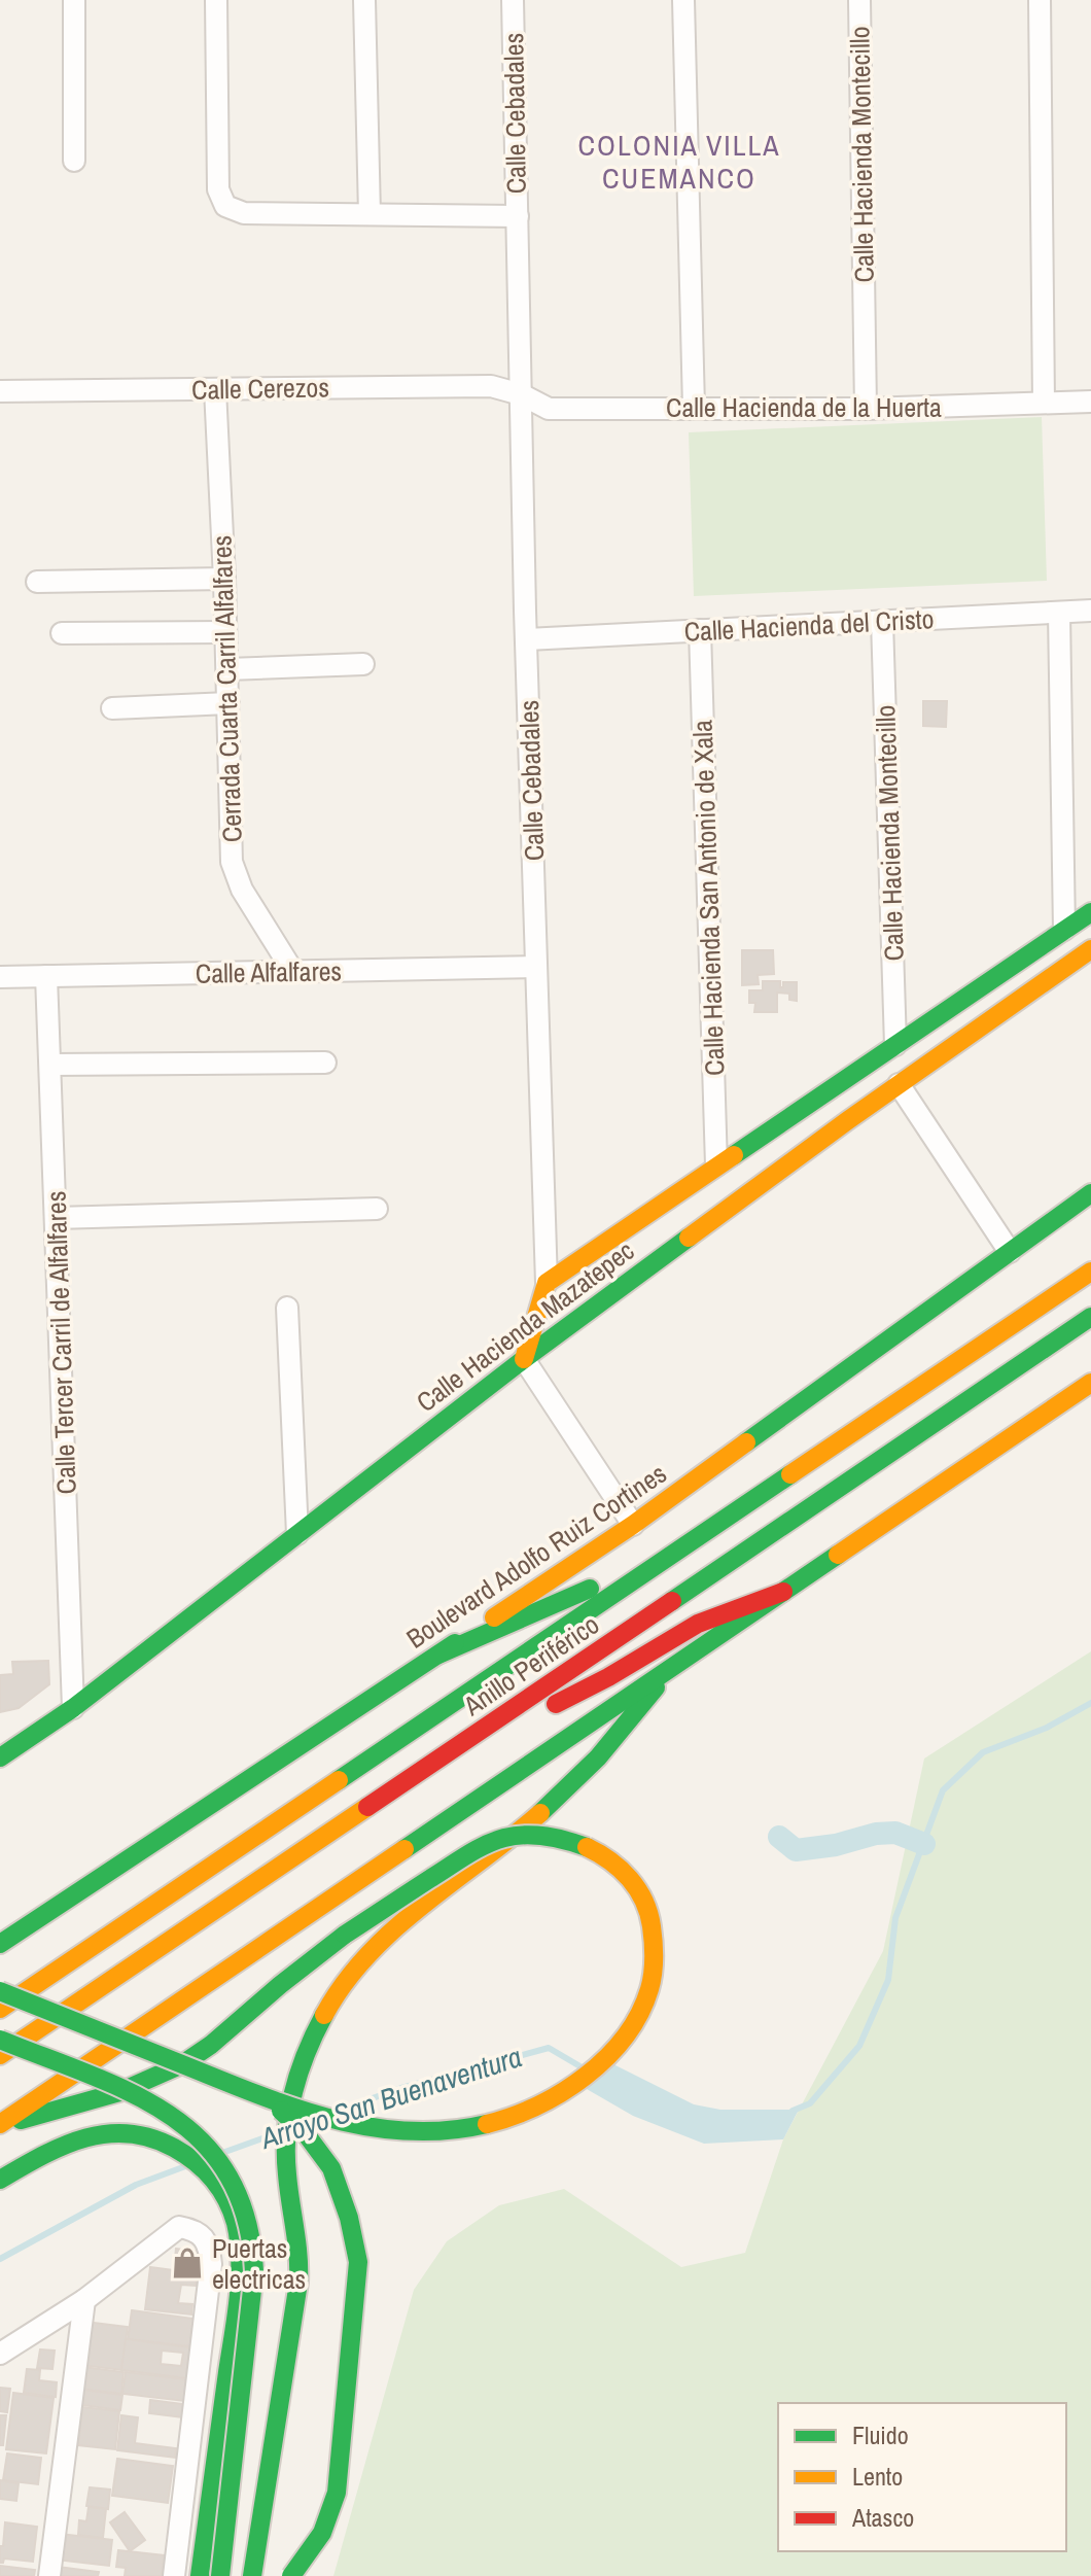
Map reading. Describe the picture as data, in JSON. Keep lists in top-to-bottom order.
{
  "streets": {
    "main road": [
      "Calle Cebadales",
      "Calle Hacienda Mazatepec",
      "Boulevard Adolfo Ruiz Cortines",
      "Anillo Periférico"
    ],
    "street": [
      "Calle Hacienda Montecillo",
      "Calle Cerezos",
      "Calle Hacienda de la Huerta",
      "Calle Hacienda del Cristo",
      "Cerrada Cuarta Carril Alfalfares",
      "Calle Hacienda San Antonio de Xala",
      "Calle Alfalfares",
      "Calle Tercer Carril de Alfalfares"
    ]
  },
  "crossings": [
    ["Calle Cebadales", "Calle Cerezos"],
    ["Calle Cebadales", "Calle Hacienda de la Huerta"],
    ["Calle Cebadales", "Calle Hacienda del Cristo"],
    ["Calle Cebadales", "Calle Alfalfares"],
    ["Calle Cebadales", "Calle Hacienda Mazatepec"],
    ["Calle Hacienda Montecillo", "Calle Hacienda de la Huerta"],
    ["Calle Hacienda Montecillo", "Calle Hacienda del Cristo"],
    ["Calle Hacienda Montecillo", "Calle Hacienda Mazatepec"],
    ["Calle Cerezos", "Calle Hacienda de la Huerta"],
    ["Calle Cerezos", "Cerrada Cuarta Carril Alfalfares"],
    ["Calle Hacienda del Cristo", "Calle Hacienda San Antonio de Xala"],
    ["Cerrada Cuarta Carril Alfalfares", "Calle Alfalfares"],
    ["Calle Hacienda San Antonio de Xala", "Calle Hacienda Mazatepec"],
    ["Calle Alfalfares", "Calle Tercer Carril de Alfalfares"],
    ["Calle Hacienda Mazatepec", "Calle Tercer Carril de Alfalfares"]
  ],
  "districts": ["COLONIA VILLA CUEMANCO"],
  "water": ["Arroyo San Buenaventura"],
  "places": {
    "shop": ["Puertas electricas"]
  },
  "legend": ["Fluido", "Lento", "Atasco"]
}
